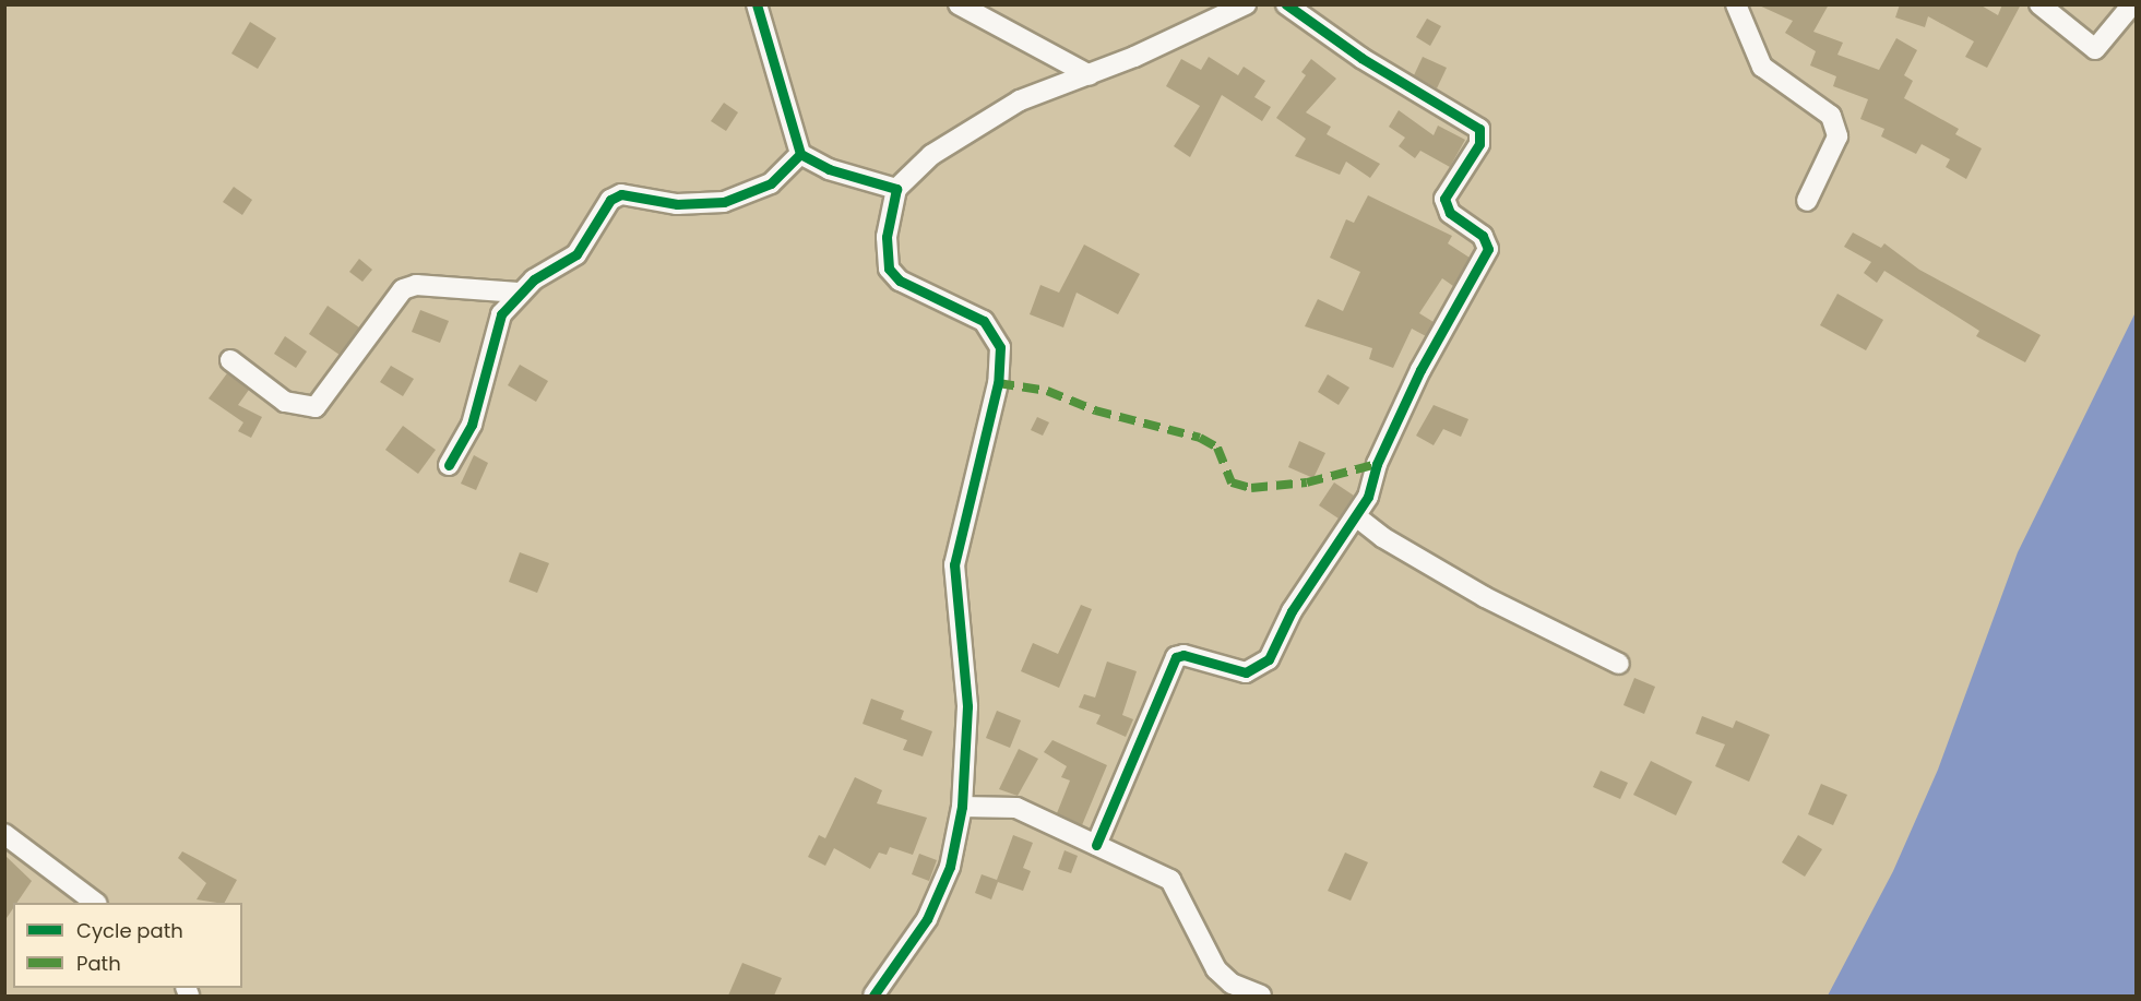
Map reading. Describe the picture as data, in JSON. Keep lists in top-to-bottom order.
{
  "legend": ["Cycle path", "Path"]
}
